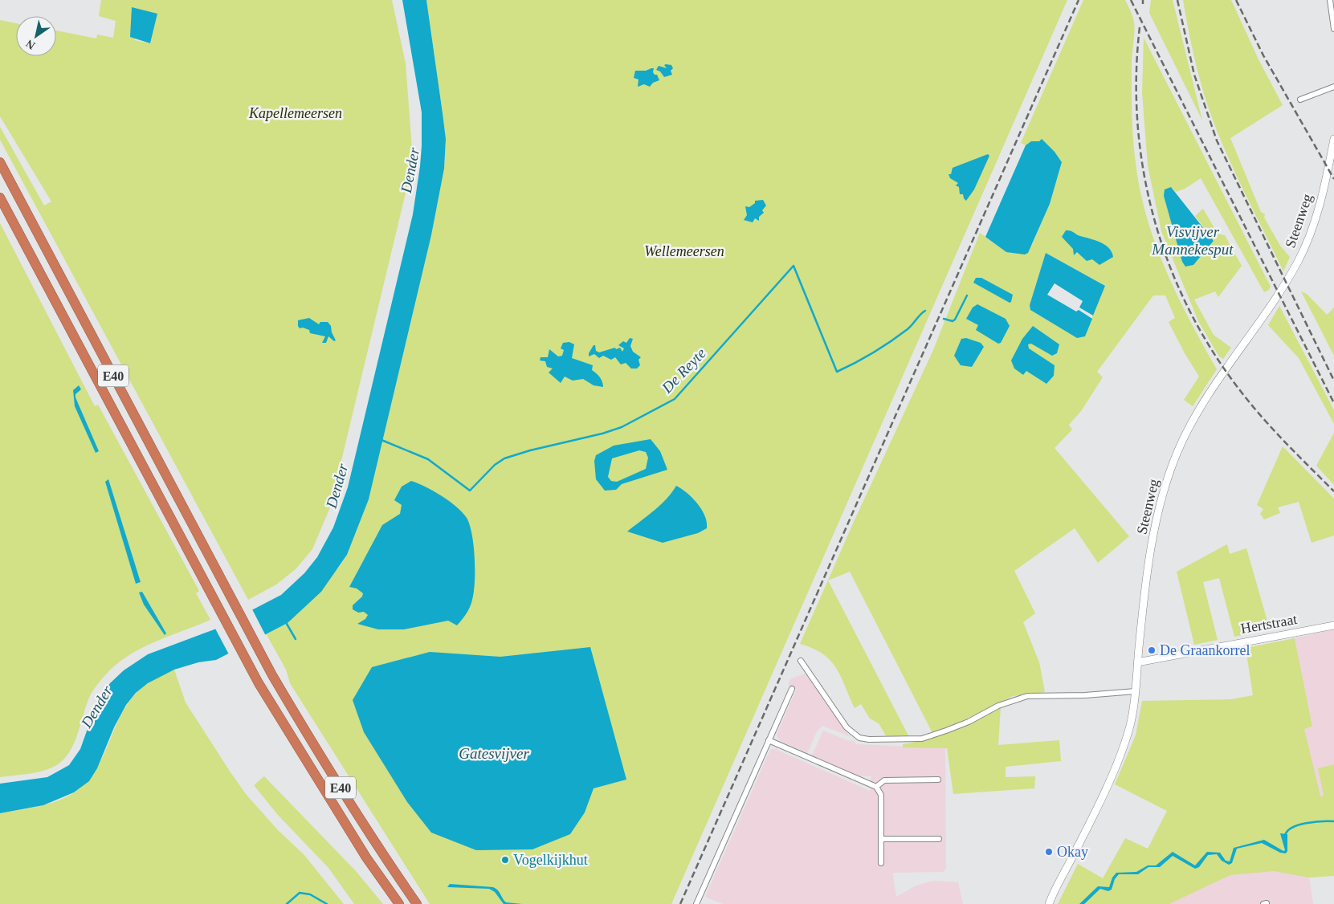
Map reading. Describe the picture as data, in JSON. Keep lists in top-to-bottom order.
{
  "streets": {
    "highway": ["E40"],
    "main road": ["Steenweg", "Hertstraat"]
  },
  "crossings": [
    ["Steenweg", "Hertstraat"]
  ],
  "water": [
    "Dender",
    "Visvijver Mannekesput",
    "De Reyte",
    "Gatesvijver"
  ],
  "parks": ["Kapellemeersen", "Wellemeersen"],
  "places": ["De Graankorrel", "Okay", "Vogelkijkhut"],
  "north": "bottom left"
}
